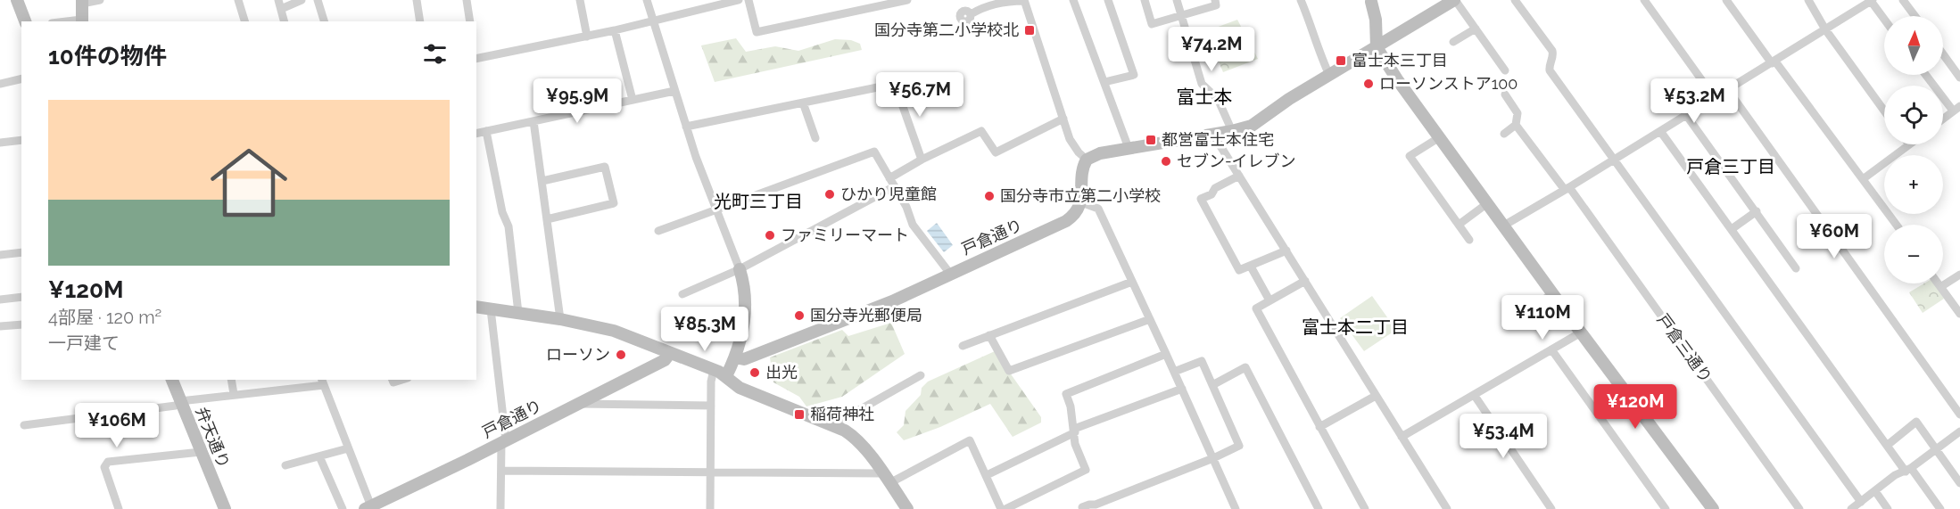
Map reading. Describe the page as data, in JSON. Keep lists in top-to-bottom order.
{
  "streets": {
    "street": ["戸倉通り", "戸倉三通り", "弁天通り"]
  },
  "districts": [
    "富士本",
    "戸倉三丁目",
    "光町三丁目",
    "富士本二丁目"
  ],
  "places": {
    "transit": [
      "国分寺第二小学校北",
      "富士本三丁目",
      "都営富士本住宅",
      "稲荷神社"
    ],
    "other": [
      "ローソンストア100",
      "セブン-イレブン",
      "ひかり児童館",
      "国分寺市立第二小学校",
      "ファミリーマート",
      "国分寺光郵便局",
      "ローソン",
      "出光"
    ]
  },
  "north": "top",
  "page": {
    "map_buttons": ["+", "−"],
    "heading": "10件の物件",
    "price": [
      "¥74.2M",
      "¥56.7M",
      "¥95.9M",
      "¥53.2M",
      "¥60M",
      "¥110M",
      "¥85.3M",
      "¥120M",
      "¥106M",
      "¥53.4M"
    ],
    "list": [
      {
        "name": "¥120M",
        "note": "4部屋 · 120 m² · 一戸建て"
      }
    ]
  }
}
